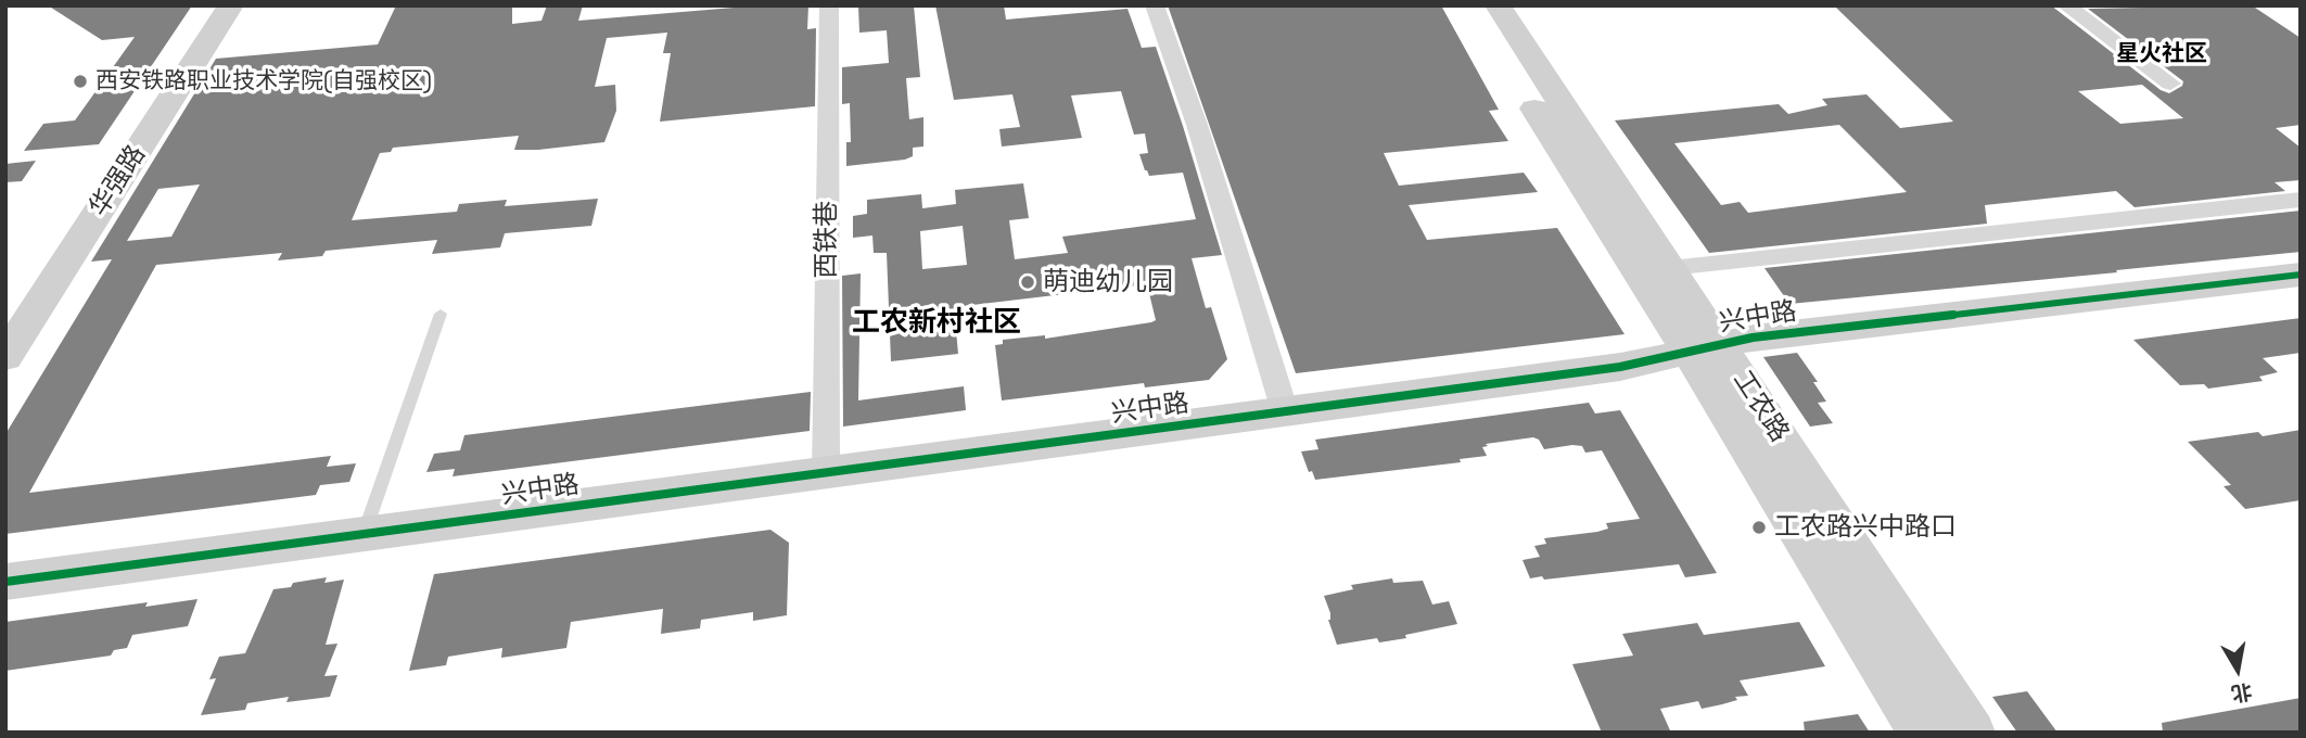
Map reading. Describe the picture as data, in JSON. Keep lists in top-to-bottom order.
{
  "streets": {
    "main road": ["华强路", "兴中路", "工农路"],
    "street": ["西铁巷"]
  },
  "crossings": [
    ["西铁巷", "兴中路"],
    ["兴中路", "工农路"]
  ],
  "districts": ["星火社区", "工农新村社区"],
  "places": ["西安铁路职业技术学院(自强校区)", "萌迪幼儿园", "工农路兴中路口"],
  "north": "bottom"
}
